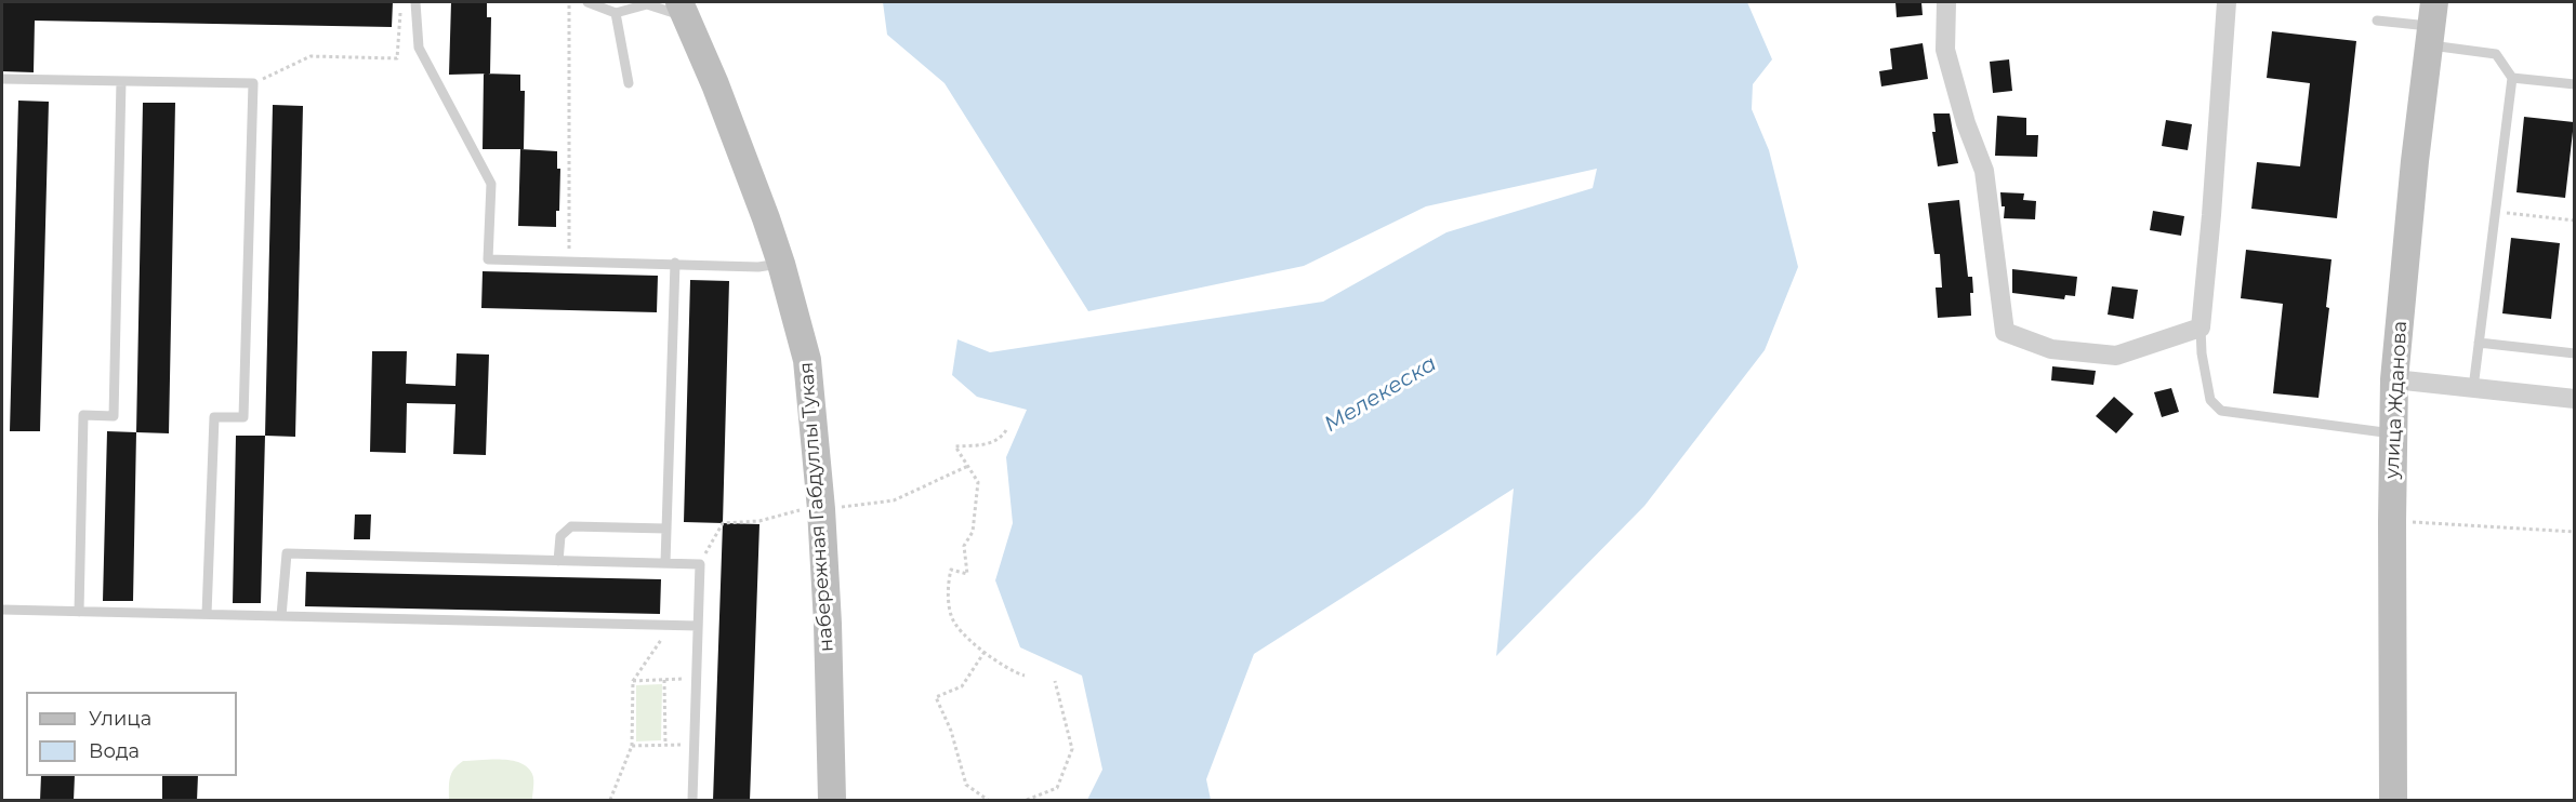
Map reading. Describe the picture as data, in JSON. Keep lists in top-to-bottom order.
{
  "streets": {
    "main road": ["улица Жданова", "набережная Габдуллы Тукая"]
  },
  "water": ["Мелекеска"],
  "legend": ["Улица", "Вода"]
}
